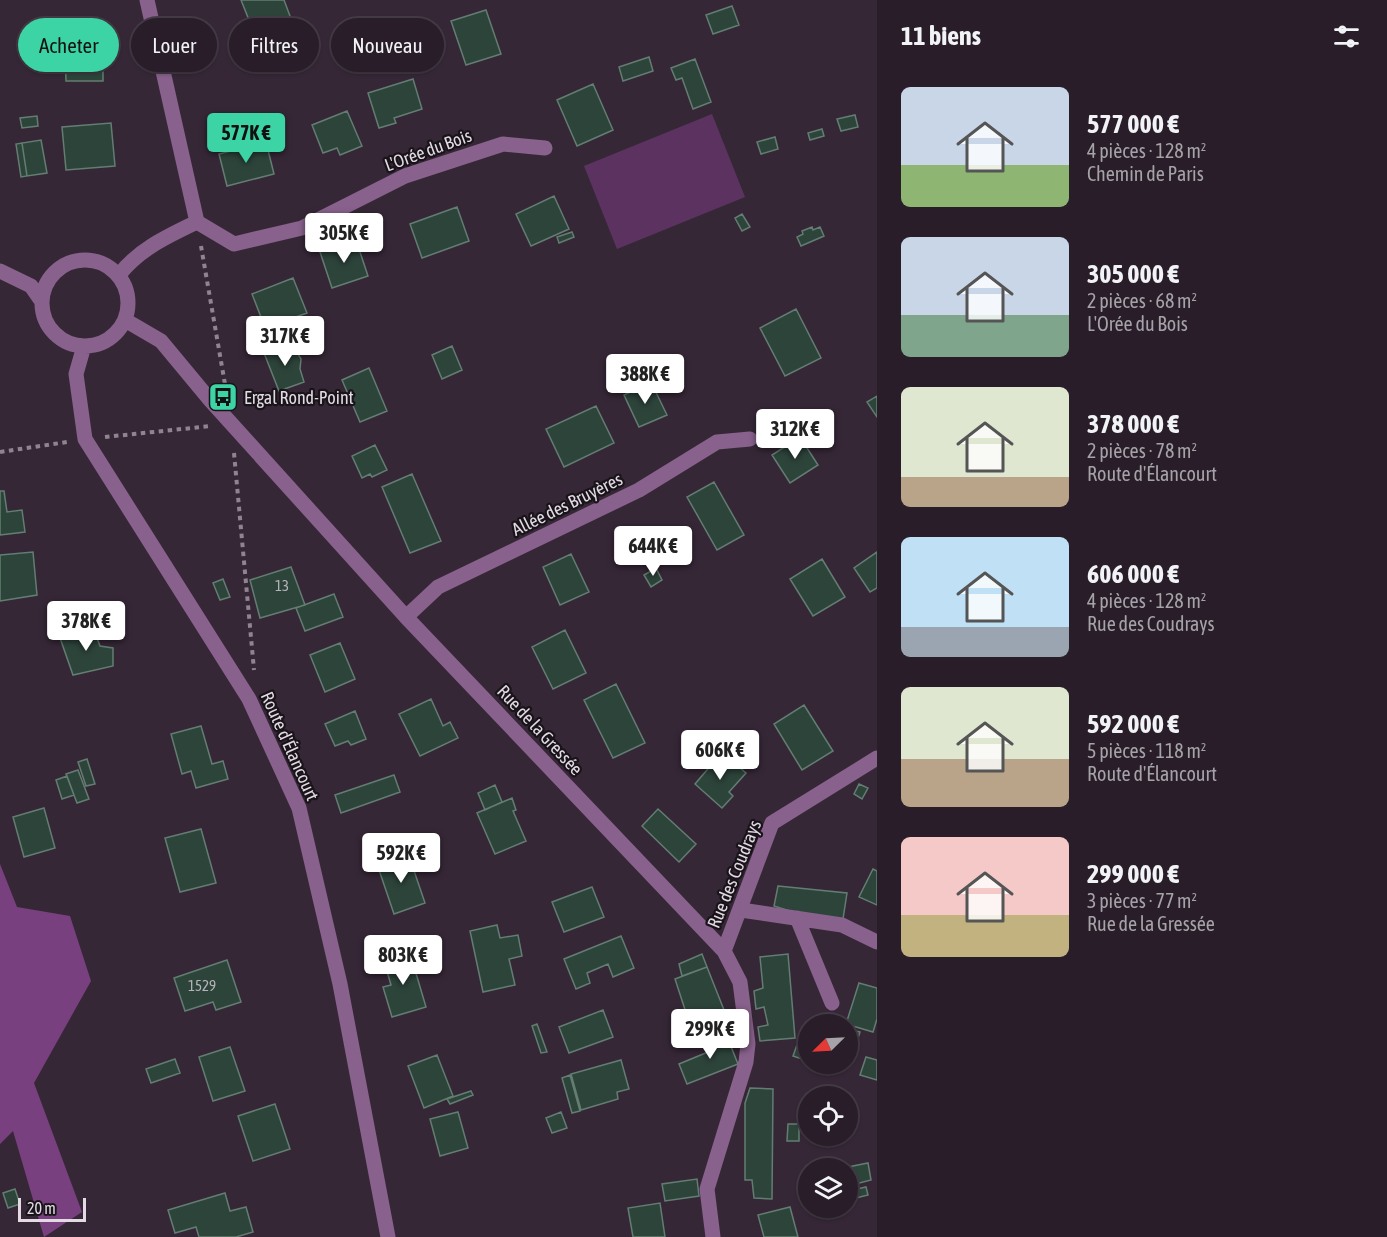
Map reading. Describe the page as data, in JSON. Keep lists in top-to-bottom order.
{
  "streets": {
    "street": [
      "L'Orée du Bois",
      "Allée des Bruyères",
      "Rue de la Gressée",
      "Route d'Élancourt",
      "Rue des Coudrays"
    ]
  },
  "crossings": [
    ["Allée des Bruyères", "Rue de la Gressée"],
    ["Rue de la Gressée", "Route d'Élancourt"],
    ["Rue de la Gressée", "Rue des Coudrays"]
  ],
  "places": {
    "bus stop": ["Ergal Rond-Point"]
  },
  "house_numbers": ["13", "1529"],
  "scale_bar": "20 m",
  "north": "bottom left",
  "page": {
    "heading": "11 biens",
    "chip": [
      "Acheter",
      "Louer",
      "Filtres",
      "Nouveau"
    ],
    "list": [
      {
        "name": "577 000 €",
        "note": "4 pièces · 128 m² · Chemin de Paris"
      },
      {
        "name": "305 000 €",
        "note": "2 pièces · 68 m² · L'Orée du Bois"
      },
      {
        "name": "378 000 €",
        "note": "2 pièces · 78 m² · Route d'Élancourt"
      },
      {
        "name": "606 000 €",
        "note": "4 pièces · 128 m² · Rue des Coudrays"
      },
      {
        "name": "592 000 €",
        "note": "5 pièces · 118 m² · Route d'Élancourt"
      },
      {
        "name": "299 000 €",
        "note": "3 pièces · 77 m² · Rue de la Gressée"
      }
    ],
    "price": [
      "577K €",
      "305K €",
      "317K €",
      "388K €",
      "312K €",
      "644K €",
      "378K €",
      "606K €",
      "592K €",
      "803K €",
      "299K €"
    ],
    "scale": "20 m"
  }
}
